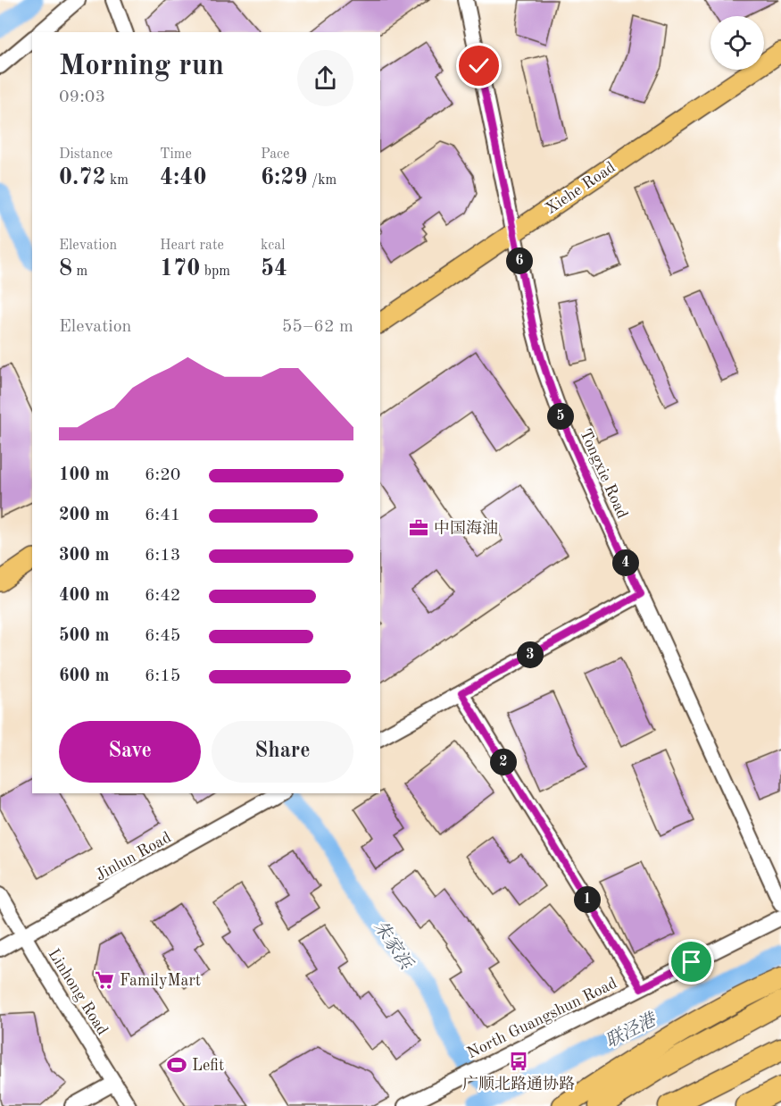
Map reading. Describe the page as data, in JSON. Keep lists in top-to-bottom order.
{
  "streets": {
    "main road": ["Xiehe Road"],
    "street": [
      "Tongxie Road",
      "Jinlun Road",
      "Linhong Road",
      "North Guangshun Road"
    ]
  },
  "crossings": [
    ["Xiehe Road", "Tongxie Road"],
    ["Jinlun Road", "Linhong Road"]
  ],
  "water": ["朱家浜", "联泾港"],
  "places": {
    "office": ["中国海油"],
    "supermarket": ["FamilyMart"],
    "bus stop": ["广顺北路通协路"],
    "sports": ["Lefit"]
  },
  "page": {
    "heading": ["Morning run", "09:03"],
    "stats": [
      ["Distance", "0.72 km"],
      ["Time", "4:40"],
      ["Pace", "6:29 /km"],
      ["Elevation", "8 m"],
      ["Heart rate", "170 bpm"],
      ["kcal", "54"]
    ],
    "pins": [
      "6",
      "5",
      "4",
      "3",
      "2",
      "1"
    ],
    "chart": ["Elevation", "55–62 m"],
    "list": [
      {
        "name": "100 m",
        "note": "6:20"
      },
      {
        "name": "200 m",
        "note": "6:41"
      },
      {
        "name": "300 m",
        "note": "6:13"
      },
      {
        "name": "400 m",
        "note": "6:42"
      },
      {
        "name": "500 m",
        "note": "6:45"
      },
      {
        "name": "600 m",
        "note": "6:15"
      }
    ],
    "buttons": ["Save", "Share"]
  }
}
